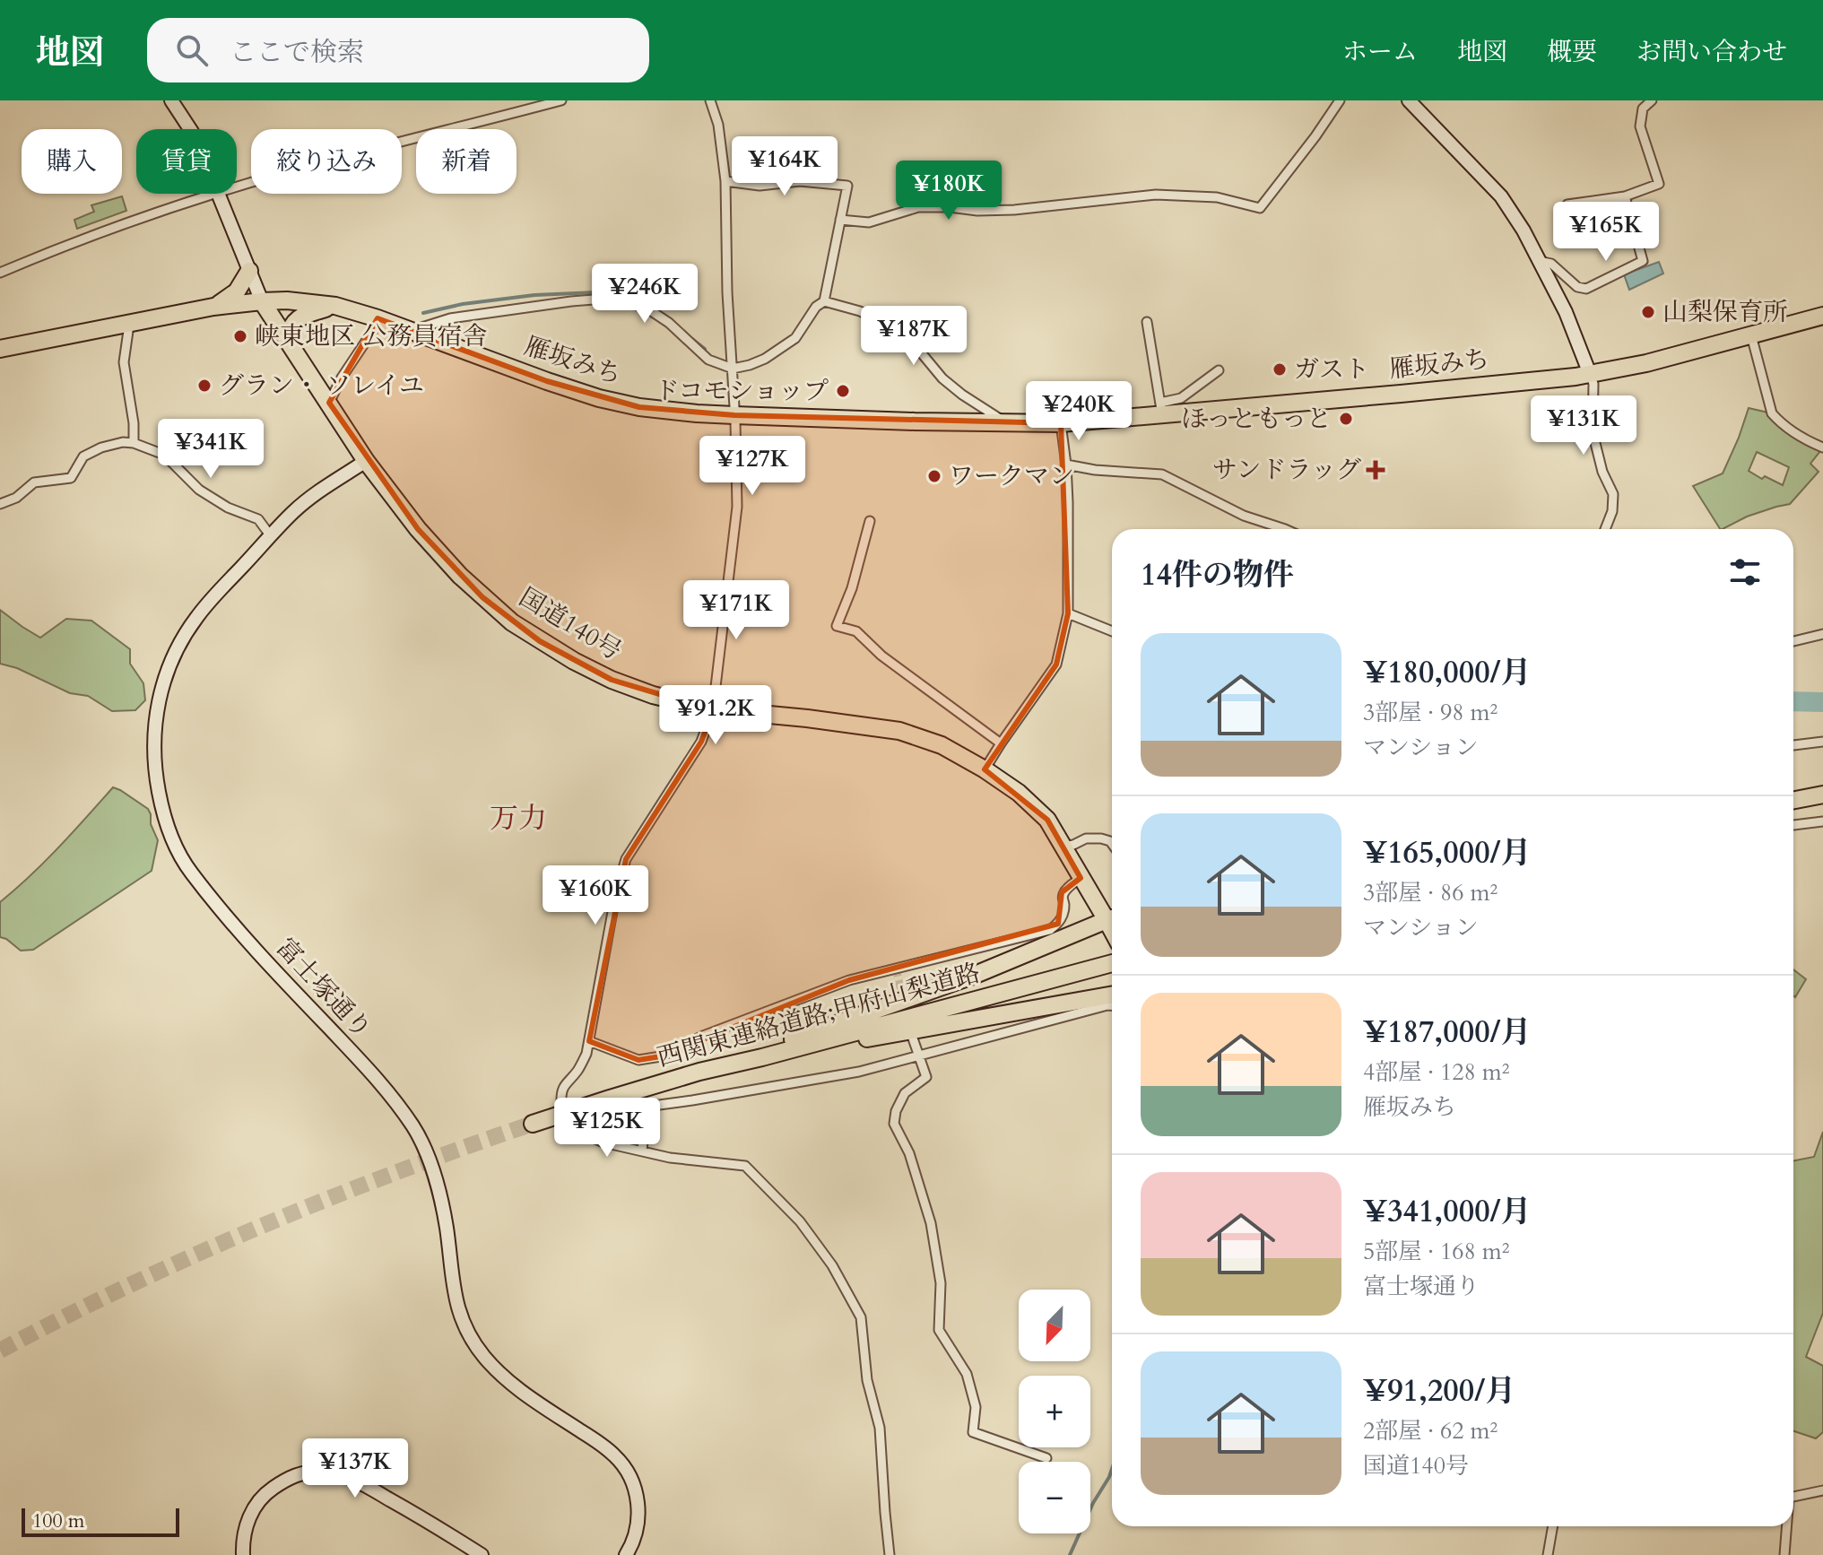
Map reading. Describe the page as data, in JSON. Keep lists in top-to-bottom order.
{
  "streets": {
    "highway": ["雁坂みち", "国道140号", "西関東連絡道路;甲府山梨道路"],
    "street": ["富士塚通り"]
  },
  "crossings": [
    ["雁坂みち", "国道140号"],
    ["国道140号", "富士塚通り"]
  ],
  "districts": ["万力"],
  "places": {
    "other": [
      "山梨保育所",
      "峡東地区 公務員宿舎",
      "ガスト",
      "グラン・ ソレイユ",
      "ドコモショップ",
      "ほっともっと",
      "ワークマン"
    ],
    "health": ["サンドラッグ"]
  },
  "scale_bar": "100 m",
  "north": "bottom left",
  "page": {
    "header": "地図",
    "search": "ここで検索",
    "nav": [
      "ホーム",
      "地図",
      "概要",
      "お問い合わせ"
    ],
    "chip": [
      "購入",
      "賃貸",
      "絞り込み",
      "新着"
    ],
    "price": [
      "¥164K",
      "¥180K",
      "¥165K",
      "¥246K",
      "¥187K",
      "¥240K",
      "¥131K",
      "¥341K",
      "¥127K",
      "¥171K",
      "¥91.2K",
      "¥160K",
      "¥125K",
      "¥137K"
    ],
    "heading": "14件の物件",
    "list": [
      {
        "name": "¥180,000/月",
        "note": "3部屋 · 98 m² · マンション"
      },
      {
        "name": "¥165,000/月",
        "note": "3部屋 · 86 m² · マンション"
      },
      {
        "name": "¥187,000/月",
        "note": "4部屋 · 128 m² · 雁坂みち"
      },
      {
        "name": "¥341,000/月",
        "note": "5部屋 · 168 m² · 富士塚通り"
      },
      {
        "name": "¥91,200/月",
        "note": "2部屋 · 62 m² · 国道140号"
      }
    ],
    "map_buttons": ["+", "−"],
    "scale": "100 m"
  }
}
